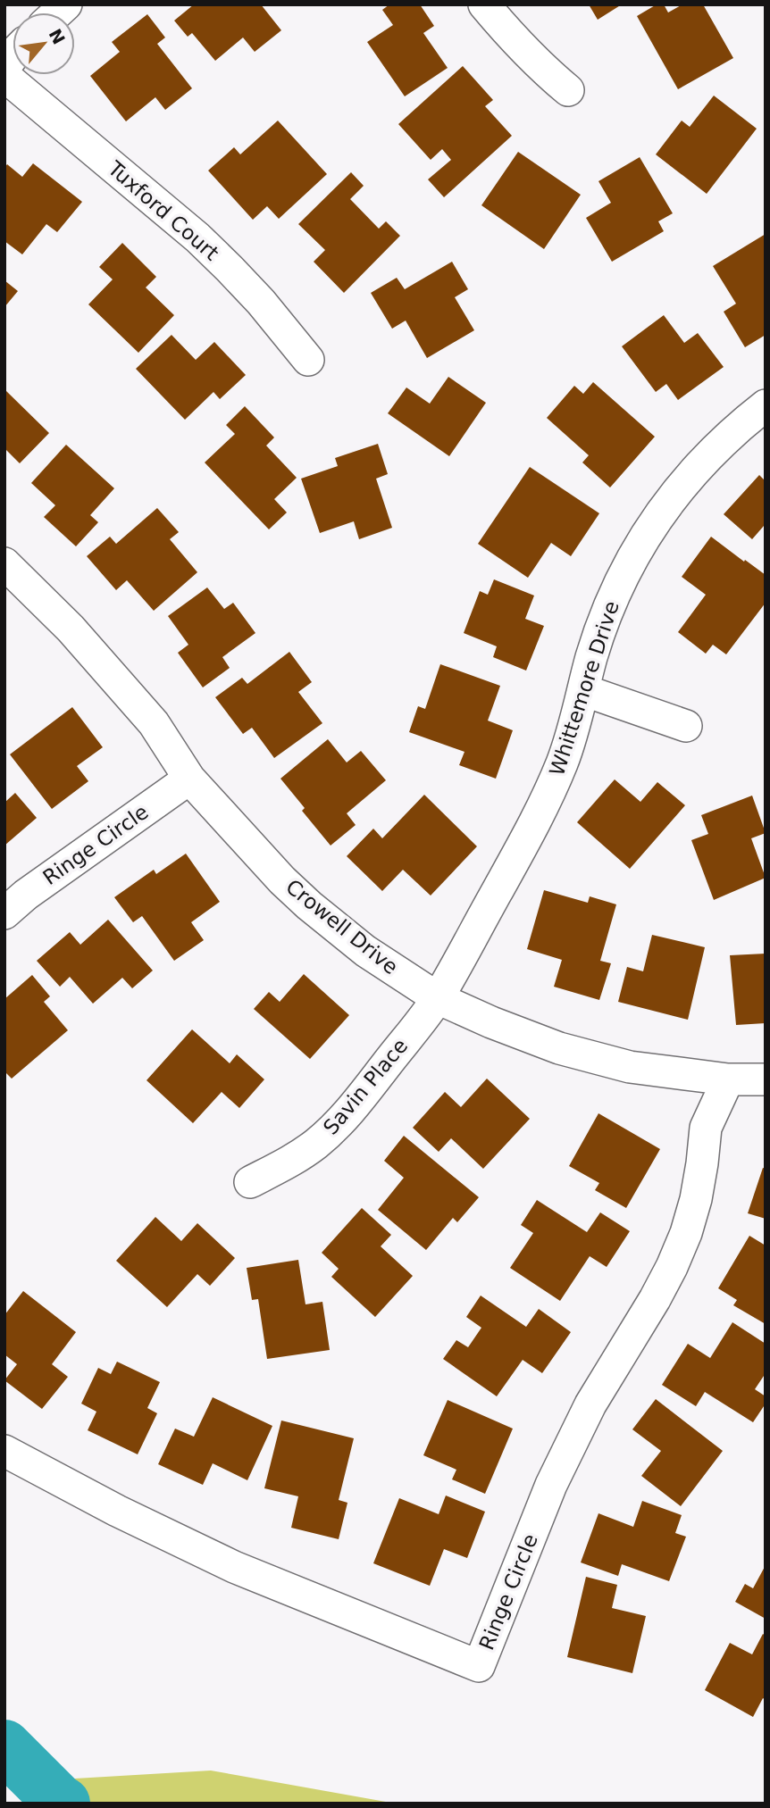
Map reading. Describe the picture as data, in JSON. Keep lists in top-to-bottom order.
{
  "streets": {
    "street": [
      "Tuxford Court",
      "Whittemore Drive",
      "Ringe Circle",
      "Crowell Drive",
      "Savin Place"
    ]
  },
  "crossings": [
    ["Whittemore Drive", "Crowell Drive"],
    ["Whittemore Drive", "Savin Place"],
    ["Ringe Circle", "Crowell Drive"],
    ["Crowell Drive", "Savin Place"]
  ],
  "north": "top right"
}
